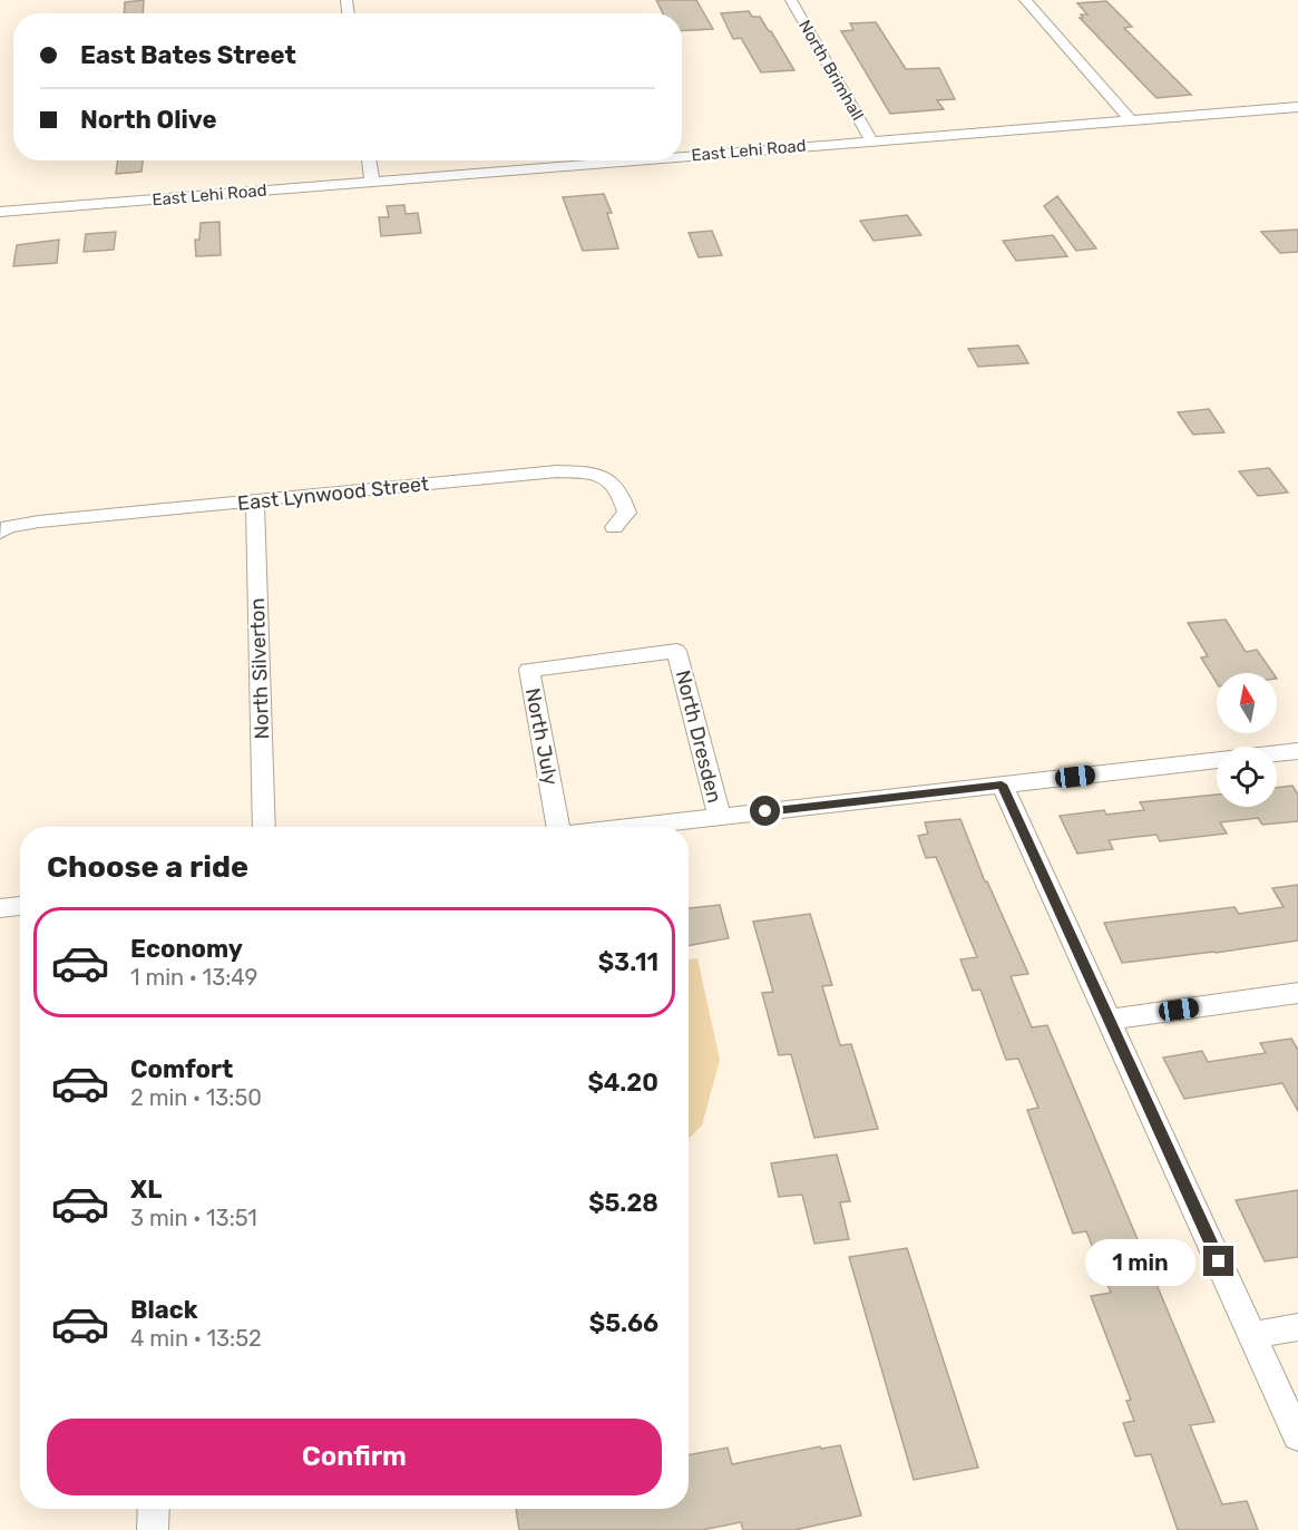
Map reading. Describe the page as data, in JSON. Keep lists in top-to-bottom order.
{
  "streets": {
    "street": [
      "North Brimhall",
      "East Lehi Road",
      "East Lynwood Street",
      "North Silverton",
      "North July",
      "North Dresden"
    ]
  },
  "crossings": [
    ["North Brimhall", "East Lehi Road"],
    ["East Lynwood Street", "North Silverton"],
    ["North July", "North Dresden"]
  ],
  "north": "top",
  "page": {
    "banner": ["East Bates Street", "North Olive"],
    "heading": "Choose a ride",
    "list": [
      {
        "name": "Economy",
        "note": "1 min · 13:49",
        "value": "$3.11"
      },
      {
        "name": "Comfort",
        "note": "2 min · 13:50",
        "value": "$4.20"
      },
      {
        "name": "XL",
        "note": "3 min · 13:51",
        "value": "$5.28"
      },
      {
        "name": "Black",
        "note": "4 min · 13:52",
        "value": "$5.66"
      }
    ],
    "bubble": "1 min",
    "buttons": "Confirm"
  }
}
